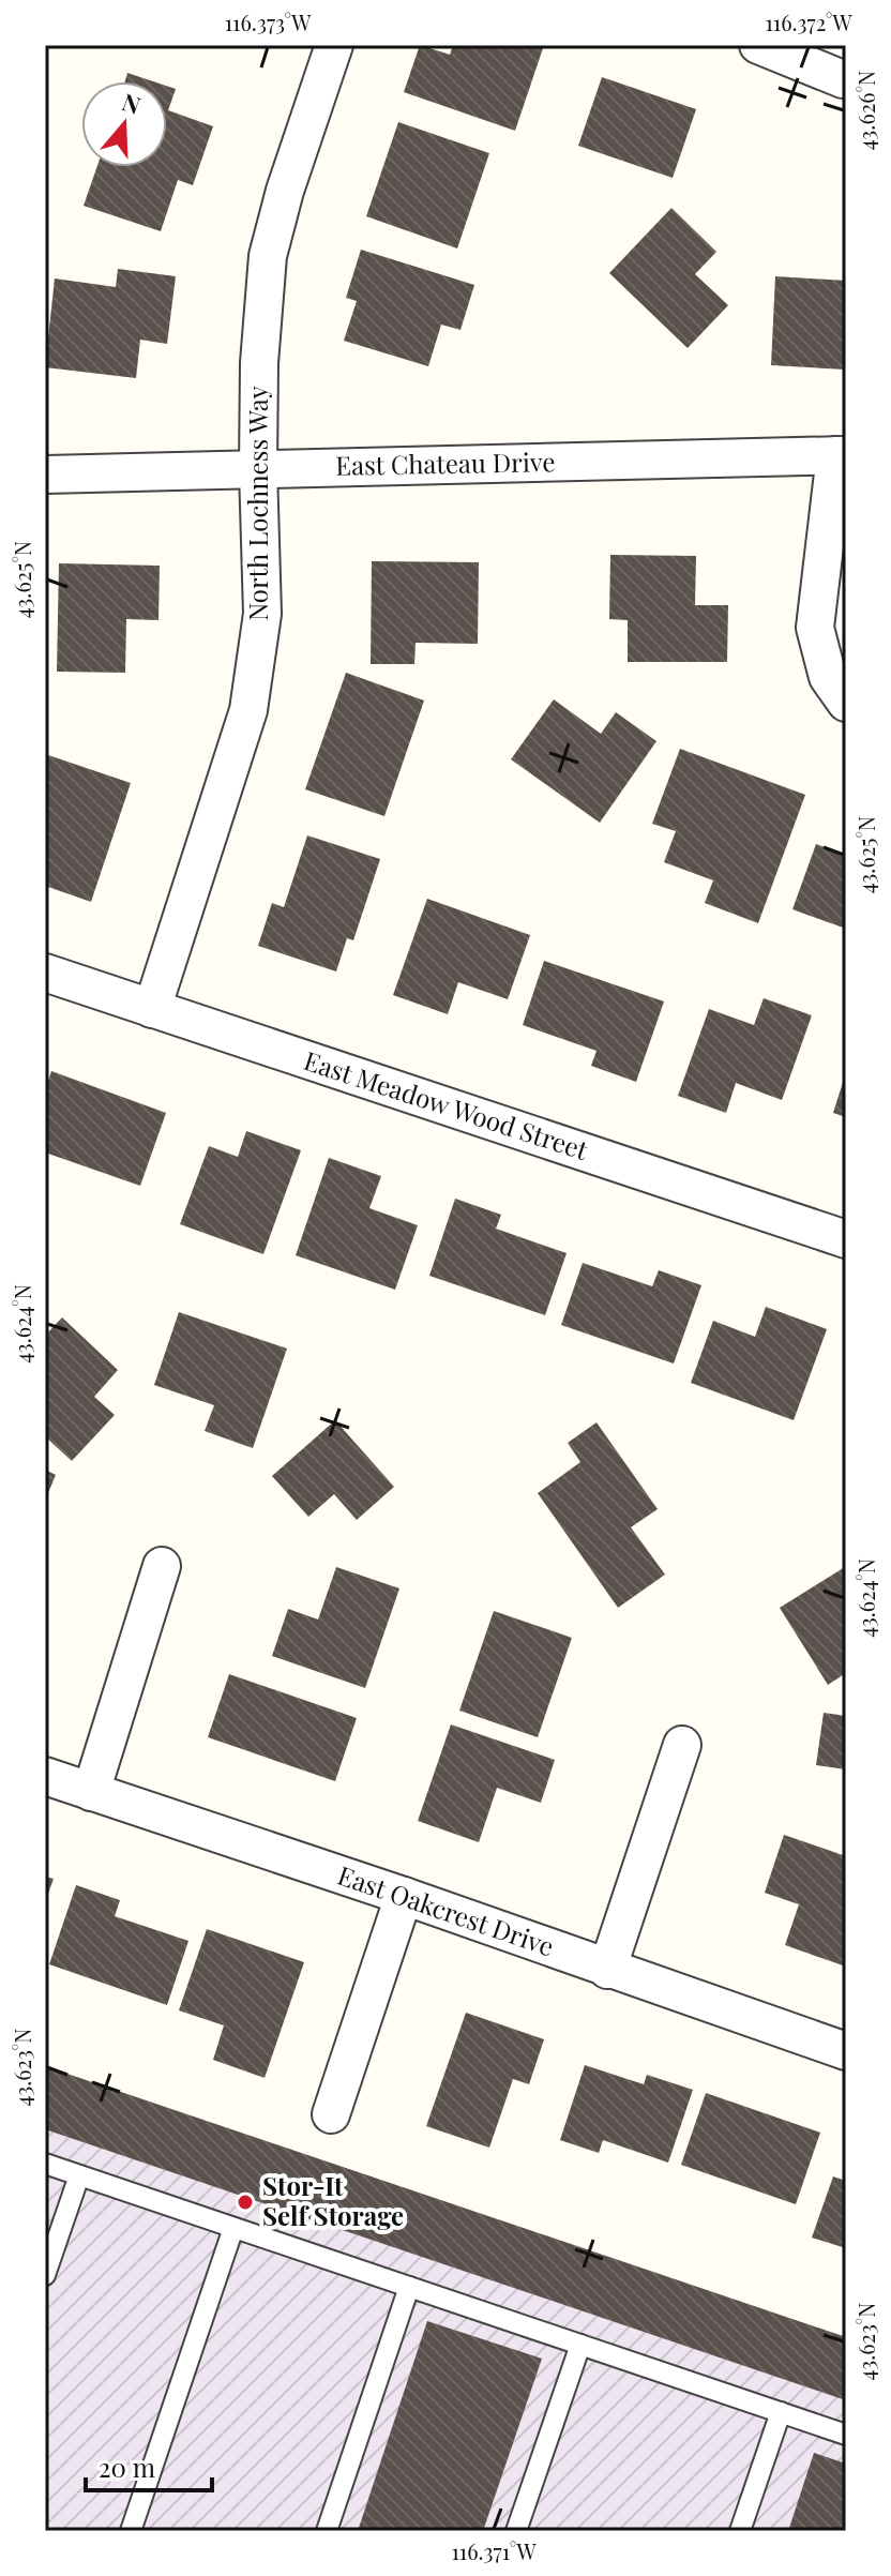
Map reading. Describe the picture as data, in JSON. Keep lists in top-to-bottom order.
{
  "streets": {
    "street": [
      "East Chateau Drive",
      "North Lochness Way",
      "East Meadow Wood Street",
      "East Oakcrest Drive"
    ]
  },
  "crossings": [
    ["East Chateau Drive", "North Lochness Way"],
    ["North Lochness Way", "East Meadow Wood Street"]
  ],
  "places": ["Stor-It Self Storage"],
  "scale_bar": "20 m",
  "north": "top",
  "coordinates": [
    "116.373°W",
    "116.372°W",
    "43.626°N",
    "43.625°N",
    "43.624°N",
    "43.623°N",
    "116.371°W"
  ]
}
